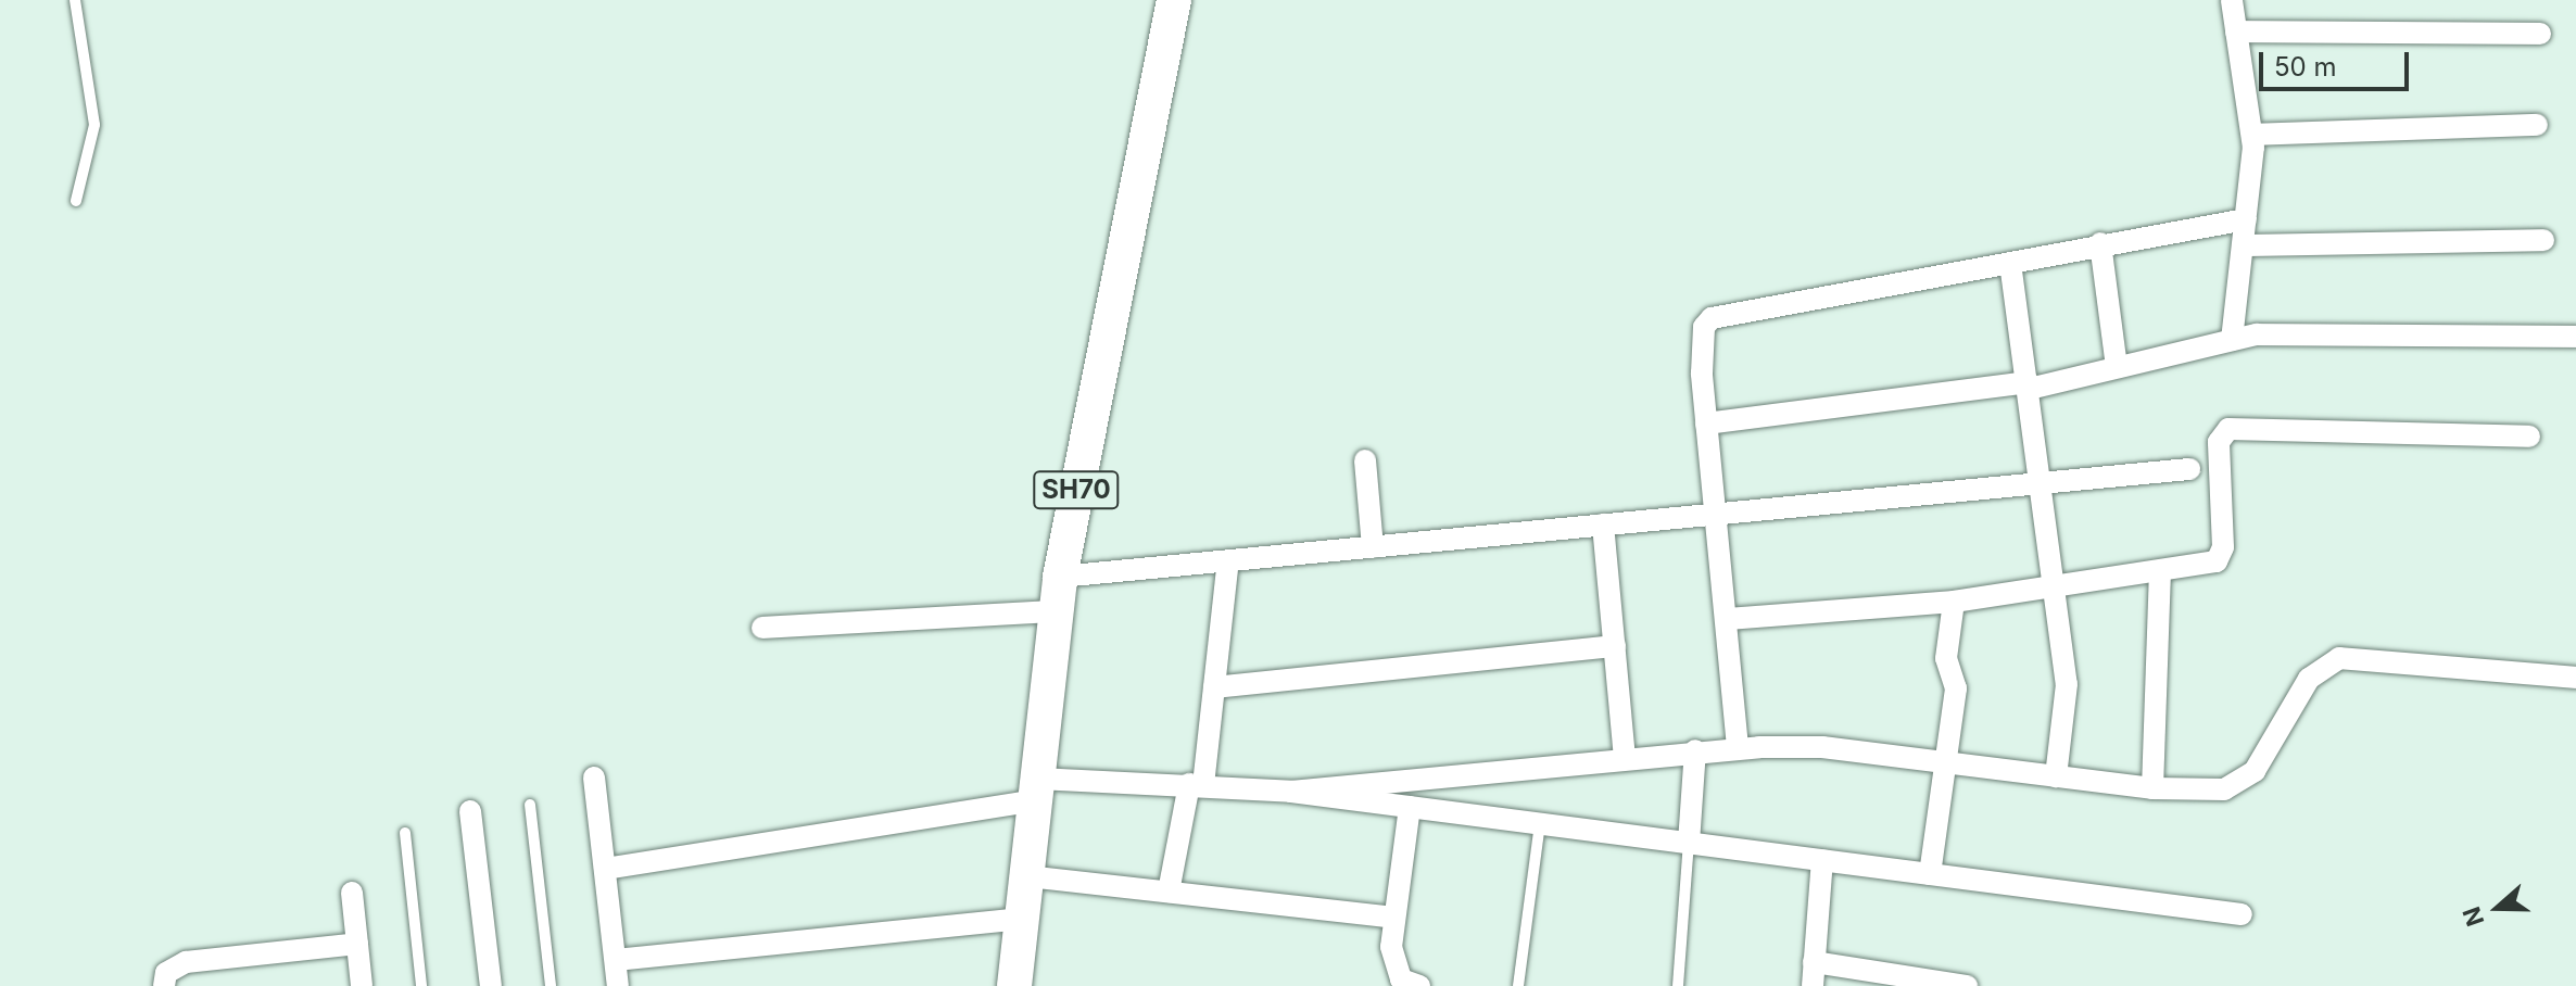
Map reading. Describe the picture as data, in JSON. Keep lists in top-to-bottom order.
{
  "streets": {
    "main road": ["SH70"]
  },
  "scale_bar": "50 m",
  "north": "left"
}
